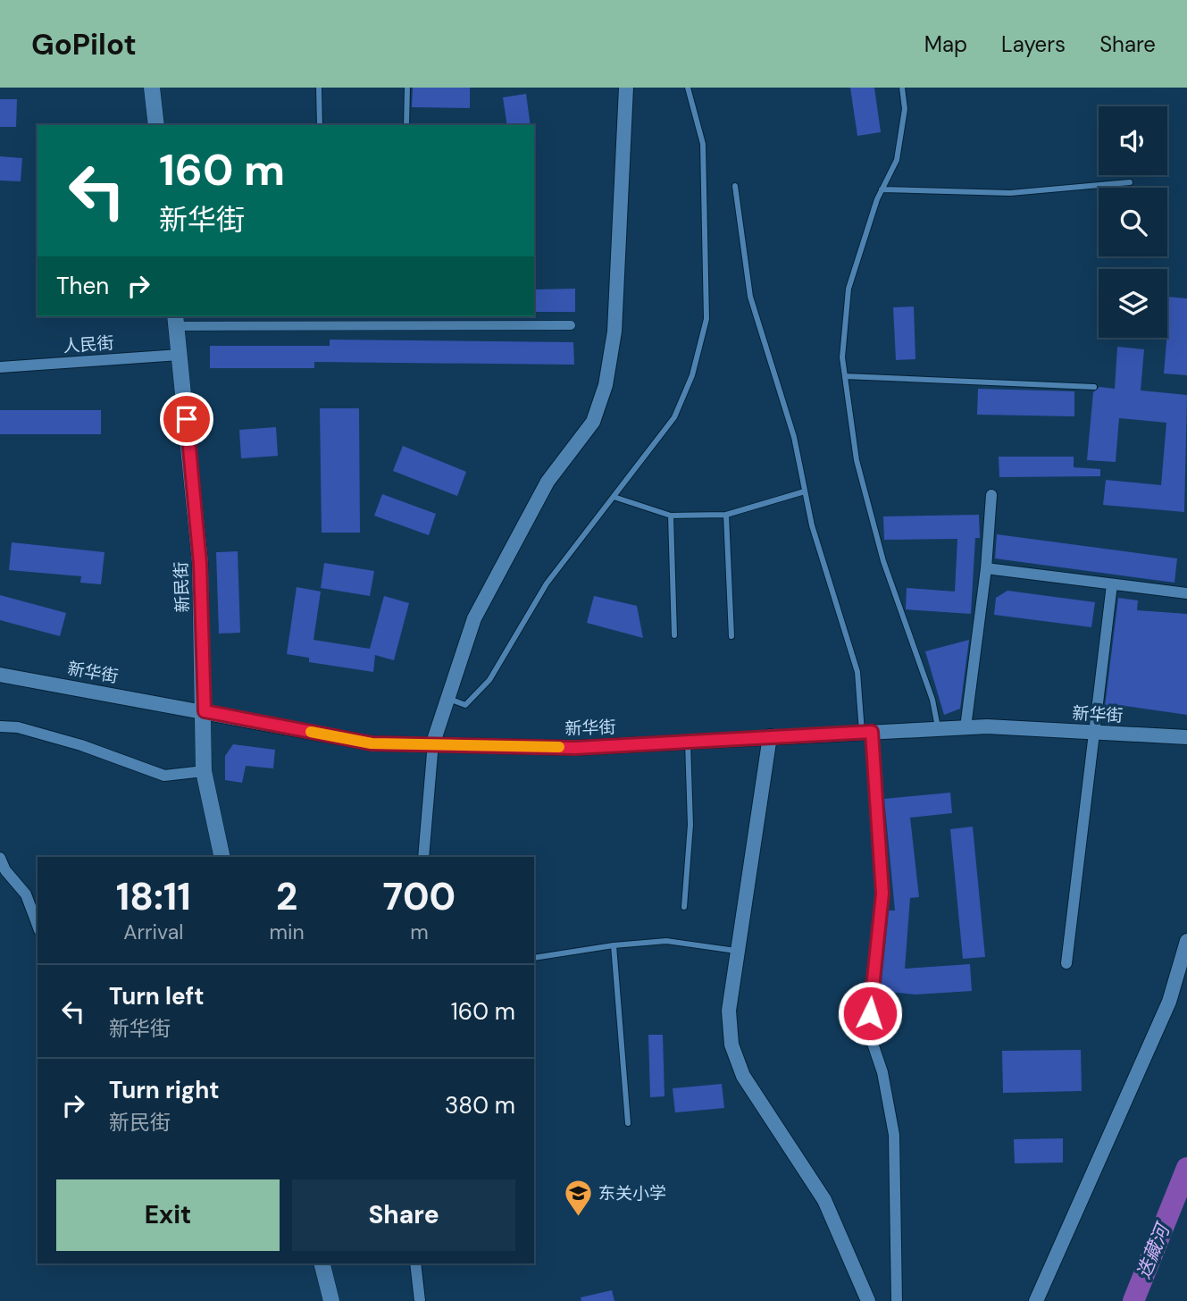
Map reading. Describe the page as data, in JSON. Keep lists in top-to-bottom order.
{
  "streets": {
    "main road": ["新民街"],
    "street": ["人民街", "新华街"]
  },
  "crossings": [
    ["人民街", "新民街"],
    ["新民街", "新华街"]
  ],
  "water": ["迭藏河"],
  "places": {
    "school or university": ["东关小学"]
  },
  "page": {
    "header": "GoPilot",
    "nav": ["Map", "Layers", "Share"],
    "turn": ["160 m", "新华街"],
    "then": "Then",
    "eta": [
      "18:11",
      "Arrival",
      "2",
      "min",
      "700",
      "m"
    ],
    "list": [
      {
        "name": "Turn left",
        "note": "新华街",
        "value": "160 m"
      },
      {
        "name": "Turn right",
        "note": "新民街",
        "value": "380 m"
      }
    ],
    "buttons": ["Exit", "Share"]
  }
}
